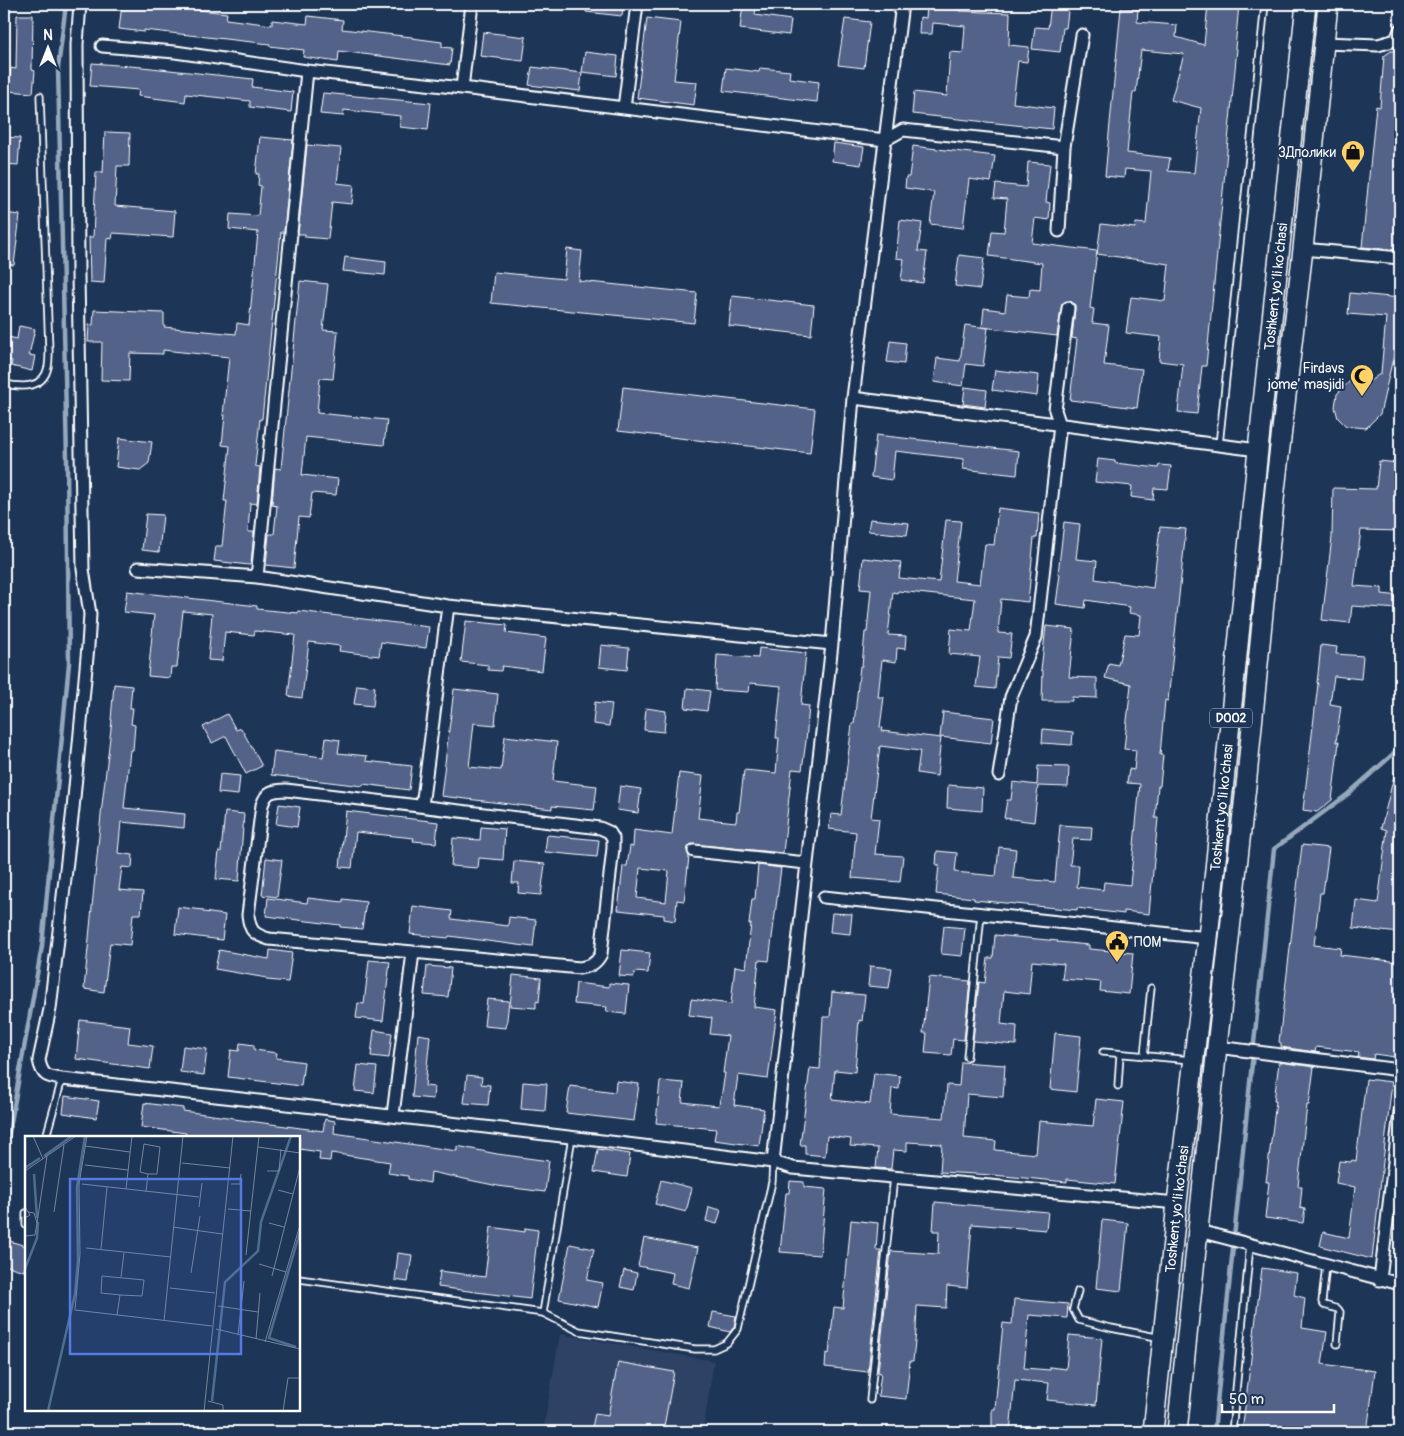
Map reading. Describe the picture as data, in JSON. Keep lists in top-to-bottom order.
{
  "streets": {
    "highway": ["Toshkent yo‘li ko‘chasi", "D002"]
  },
  "places": {
    "shop": ["3Дполики"],
    "mosque": ["Firdavs jome’ masjidi"],
    "public building": ["ПОМ"]
  },
  "scale_bar": "50 m",
  "north": "top"
}
